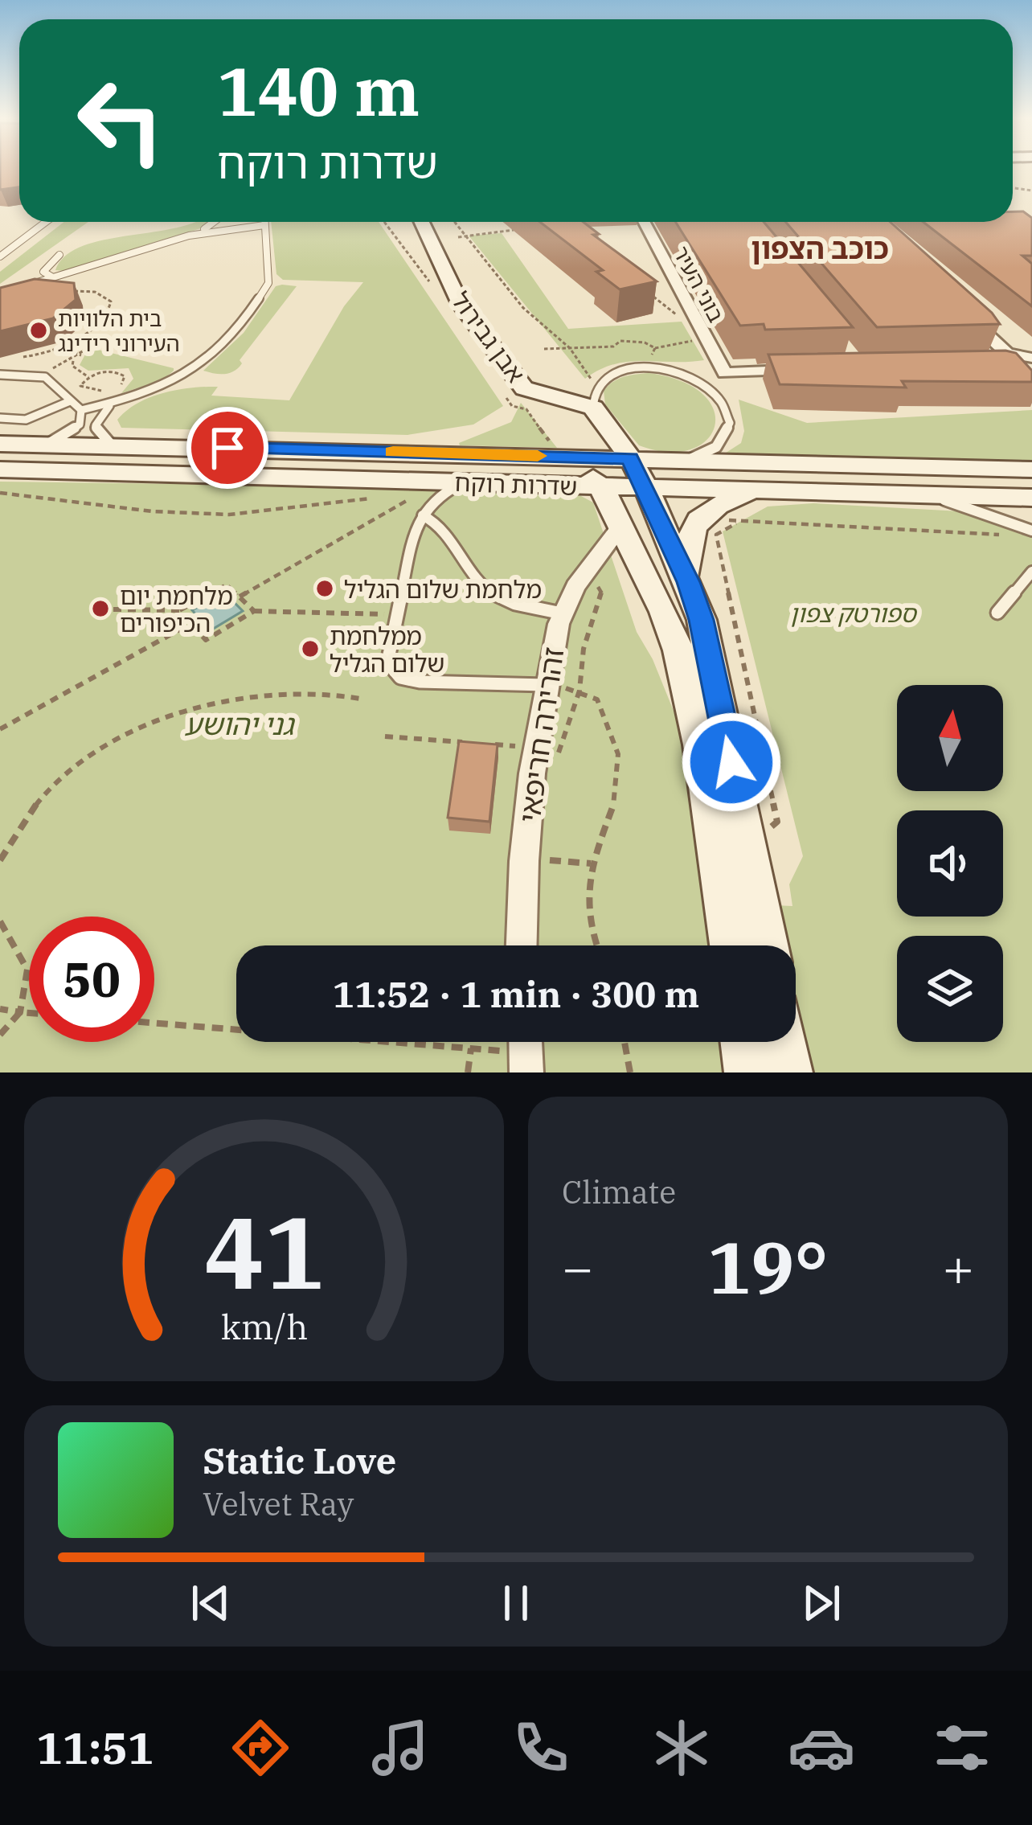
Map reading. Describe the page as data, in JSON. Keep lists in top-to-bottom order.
{
  "streets": {
    "main road": ["אבן גבירול", "שדרות רוקח"],
    "street": ["בוני העיר", "זהרירה חריפאי"]
  },
  "crossings": [
    ["אבן גבירול", "שדרות רוקח"]
  ],
  "districts": ["כוכב הצפון"],
  "parks": ["ספורטק צפון", "גני יהושע"],
  "places": [
    "בית הלוויות העירוני רידינג",
    "מלחמת שלום הגליל",
    "מלחמת יום הכיפורים",
    "ממלחמת שלום הגליל"
  ],
  "north": "top",
  "page": {
    "turn": ["140 m", "שדרות רוקח"],
    "limit": "50",
    "trip": "11:52 · 1 min · 300 m",
    "tile": "Climate",
    "heat": ["−", "19°", "+"],
    "song": ["Static Love", "Velvet Ray"],
    "tabs": "11:51",
    "gauge": ["41", "km/h"]
  }
}
